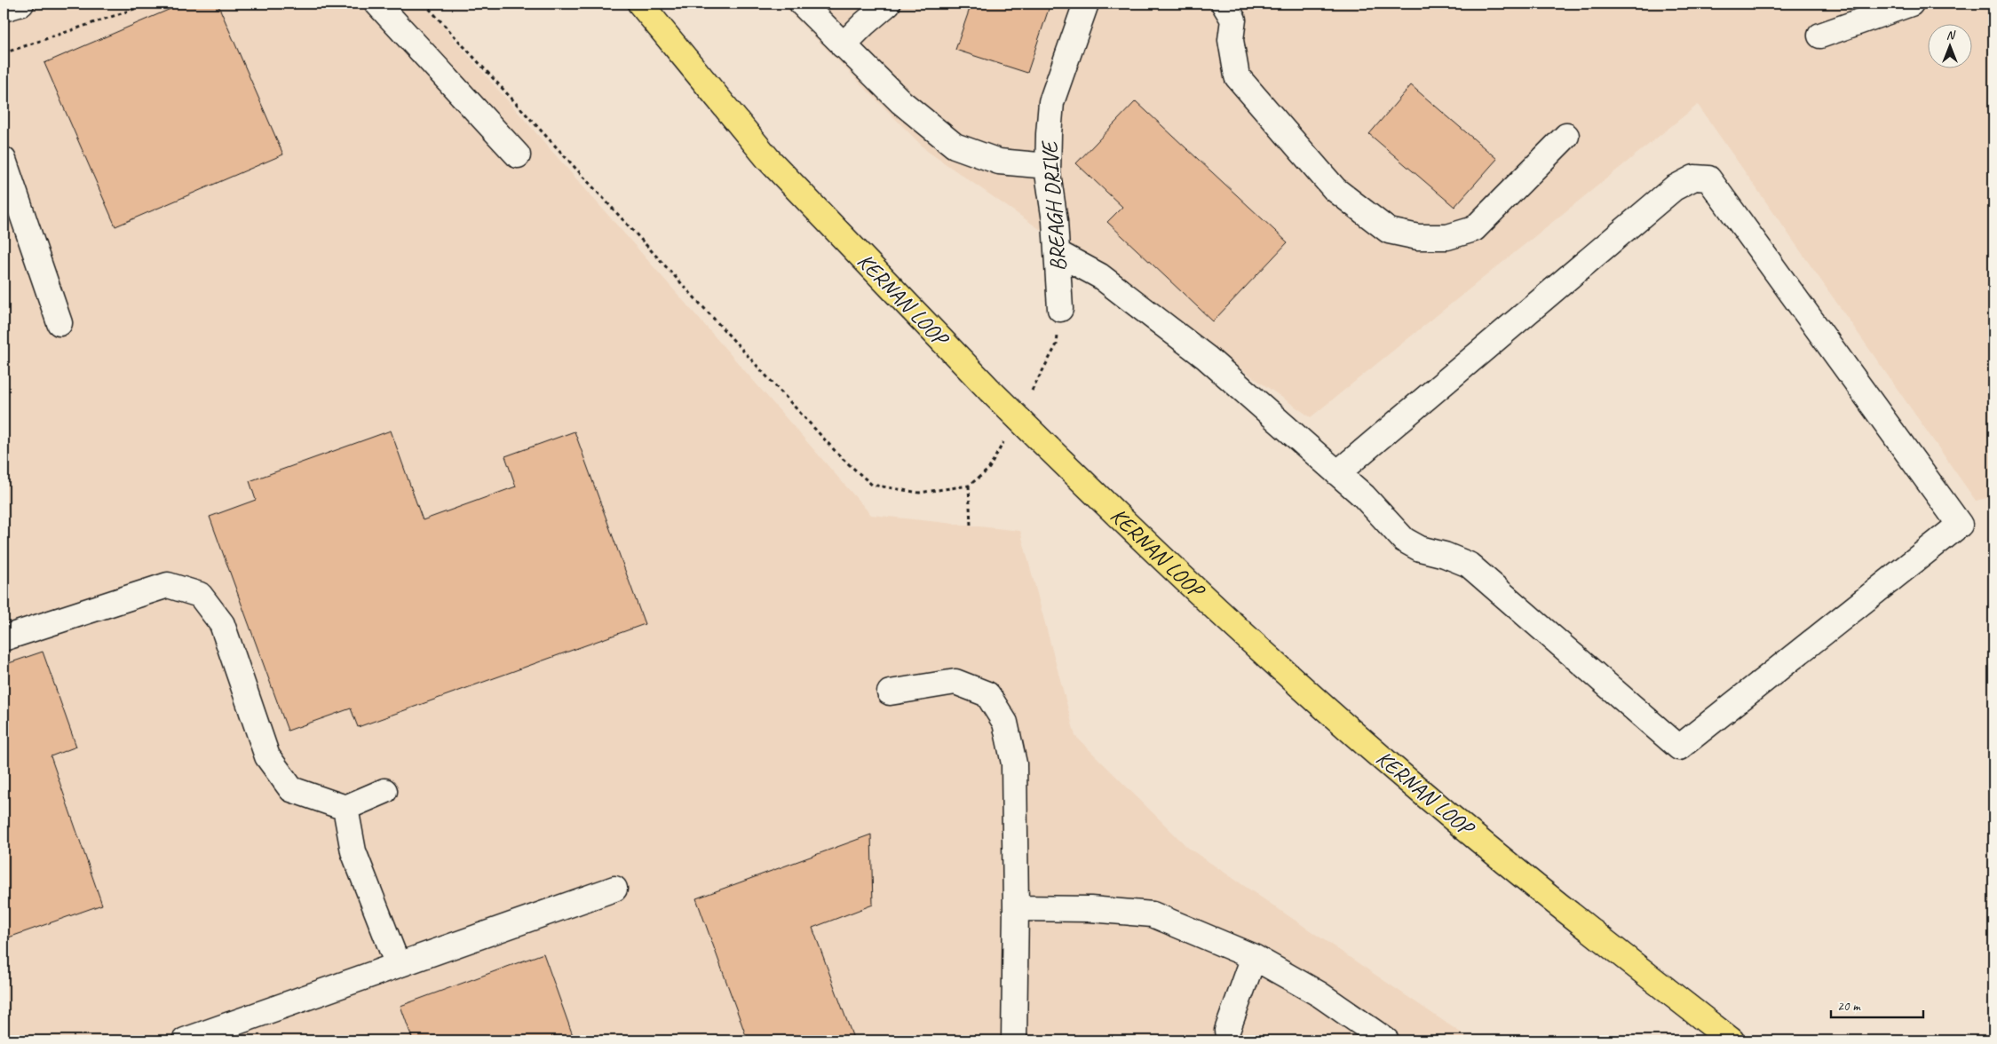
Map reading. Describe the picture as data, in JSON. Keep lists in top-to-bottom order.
{
  "streets": {
    "highway": ["KERNAN LOOP"],
    "street": ["BREAGH DRIVE"]
  },
  "scale_bar": "20 m",
  "north": "top"
}
